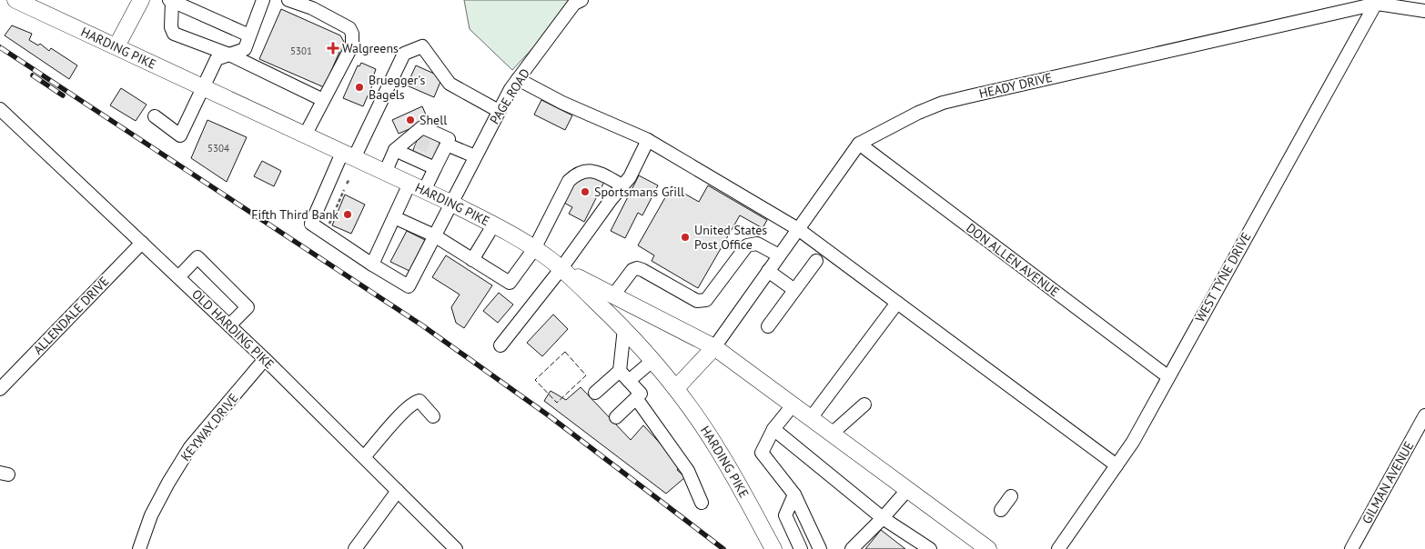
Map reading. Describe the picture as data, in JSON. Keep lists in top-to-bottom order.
{
  "streets": {
    "main road": ["HARDING PIKE"],
    "street": [
      "HEADY DRIVE",
      "PAGE ROAD",
      "DON ALLEN AVENUE",
      "WEST TYNE DRIVE",
      "ALLENDALE DRIVE",
      "OLD HARDING PIKE",
      "KEYWAY DRIVE",
      "GILMAN AVENUE"
    ]
  },
  "crossings": [
    ["HARDING PIKE", "PAGE ROAD"],
    ["HEADY DRIVE", "DON ALLEN AVENUE"],
    ["HEADY DRIVE", "WEST TYNE DRIVE"],
    ["DON ALLEN AVENUE", "WEST TYNE DRIVE"],
    ["ALLENDALE DRIVE", "OLD HARDING PIKE"],
    ["OLD HARDING PIKE", "KEYWAY DRIVE"]
  ],
  "places": {
    "health": ["Walgreens"],
    "other": [
      "Bruegger's Bagels",
      "Shell",
      "Sportsmans Grill",
      "Fifth Third Bank",
      "United States Post Office"
    ]
  },
  "house_numbers": ["5301", "5304"]
}
